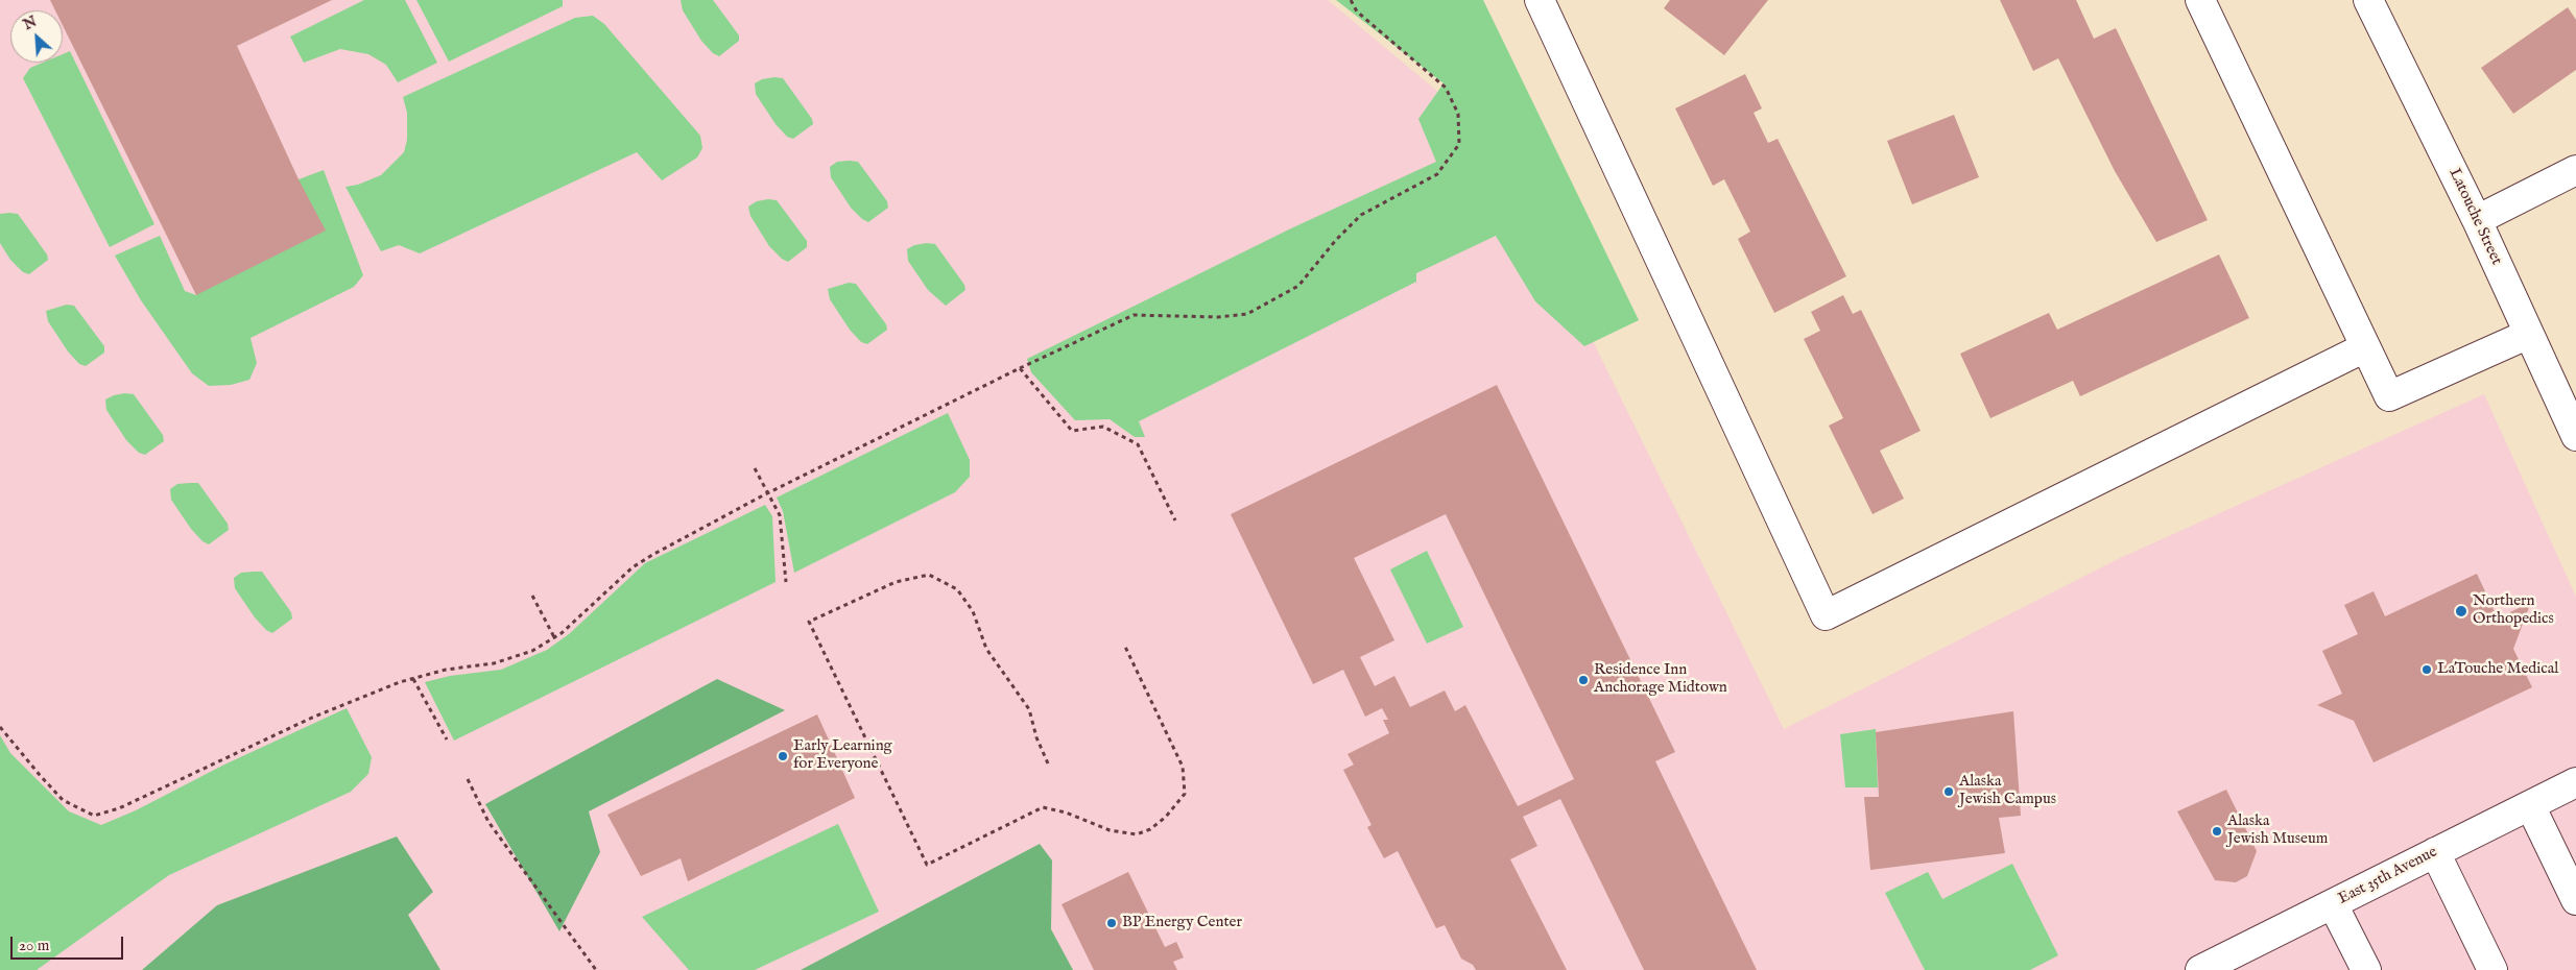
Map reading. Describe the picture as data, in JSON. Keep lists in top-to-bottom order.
{
  "streets": {
    "street": ["Latouche Street", "East 35th Avenue"]
  },
  "places": [
    "Northern Orthopedics",
    "LaTouche Medical",
    "Residence Inn Anchorage Midtown",
    "Early Learning for Everyone",
    "Alaska Jewish Campus",
    "Alaska Jewish Museum",
    "BP Energy Center"
  ],
  "scale_bar": "20 m",
  "north": "top left"
}
